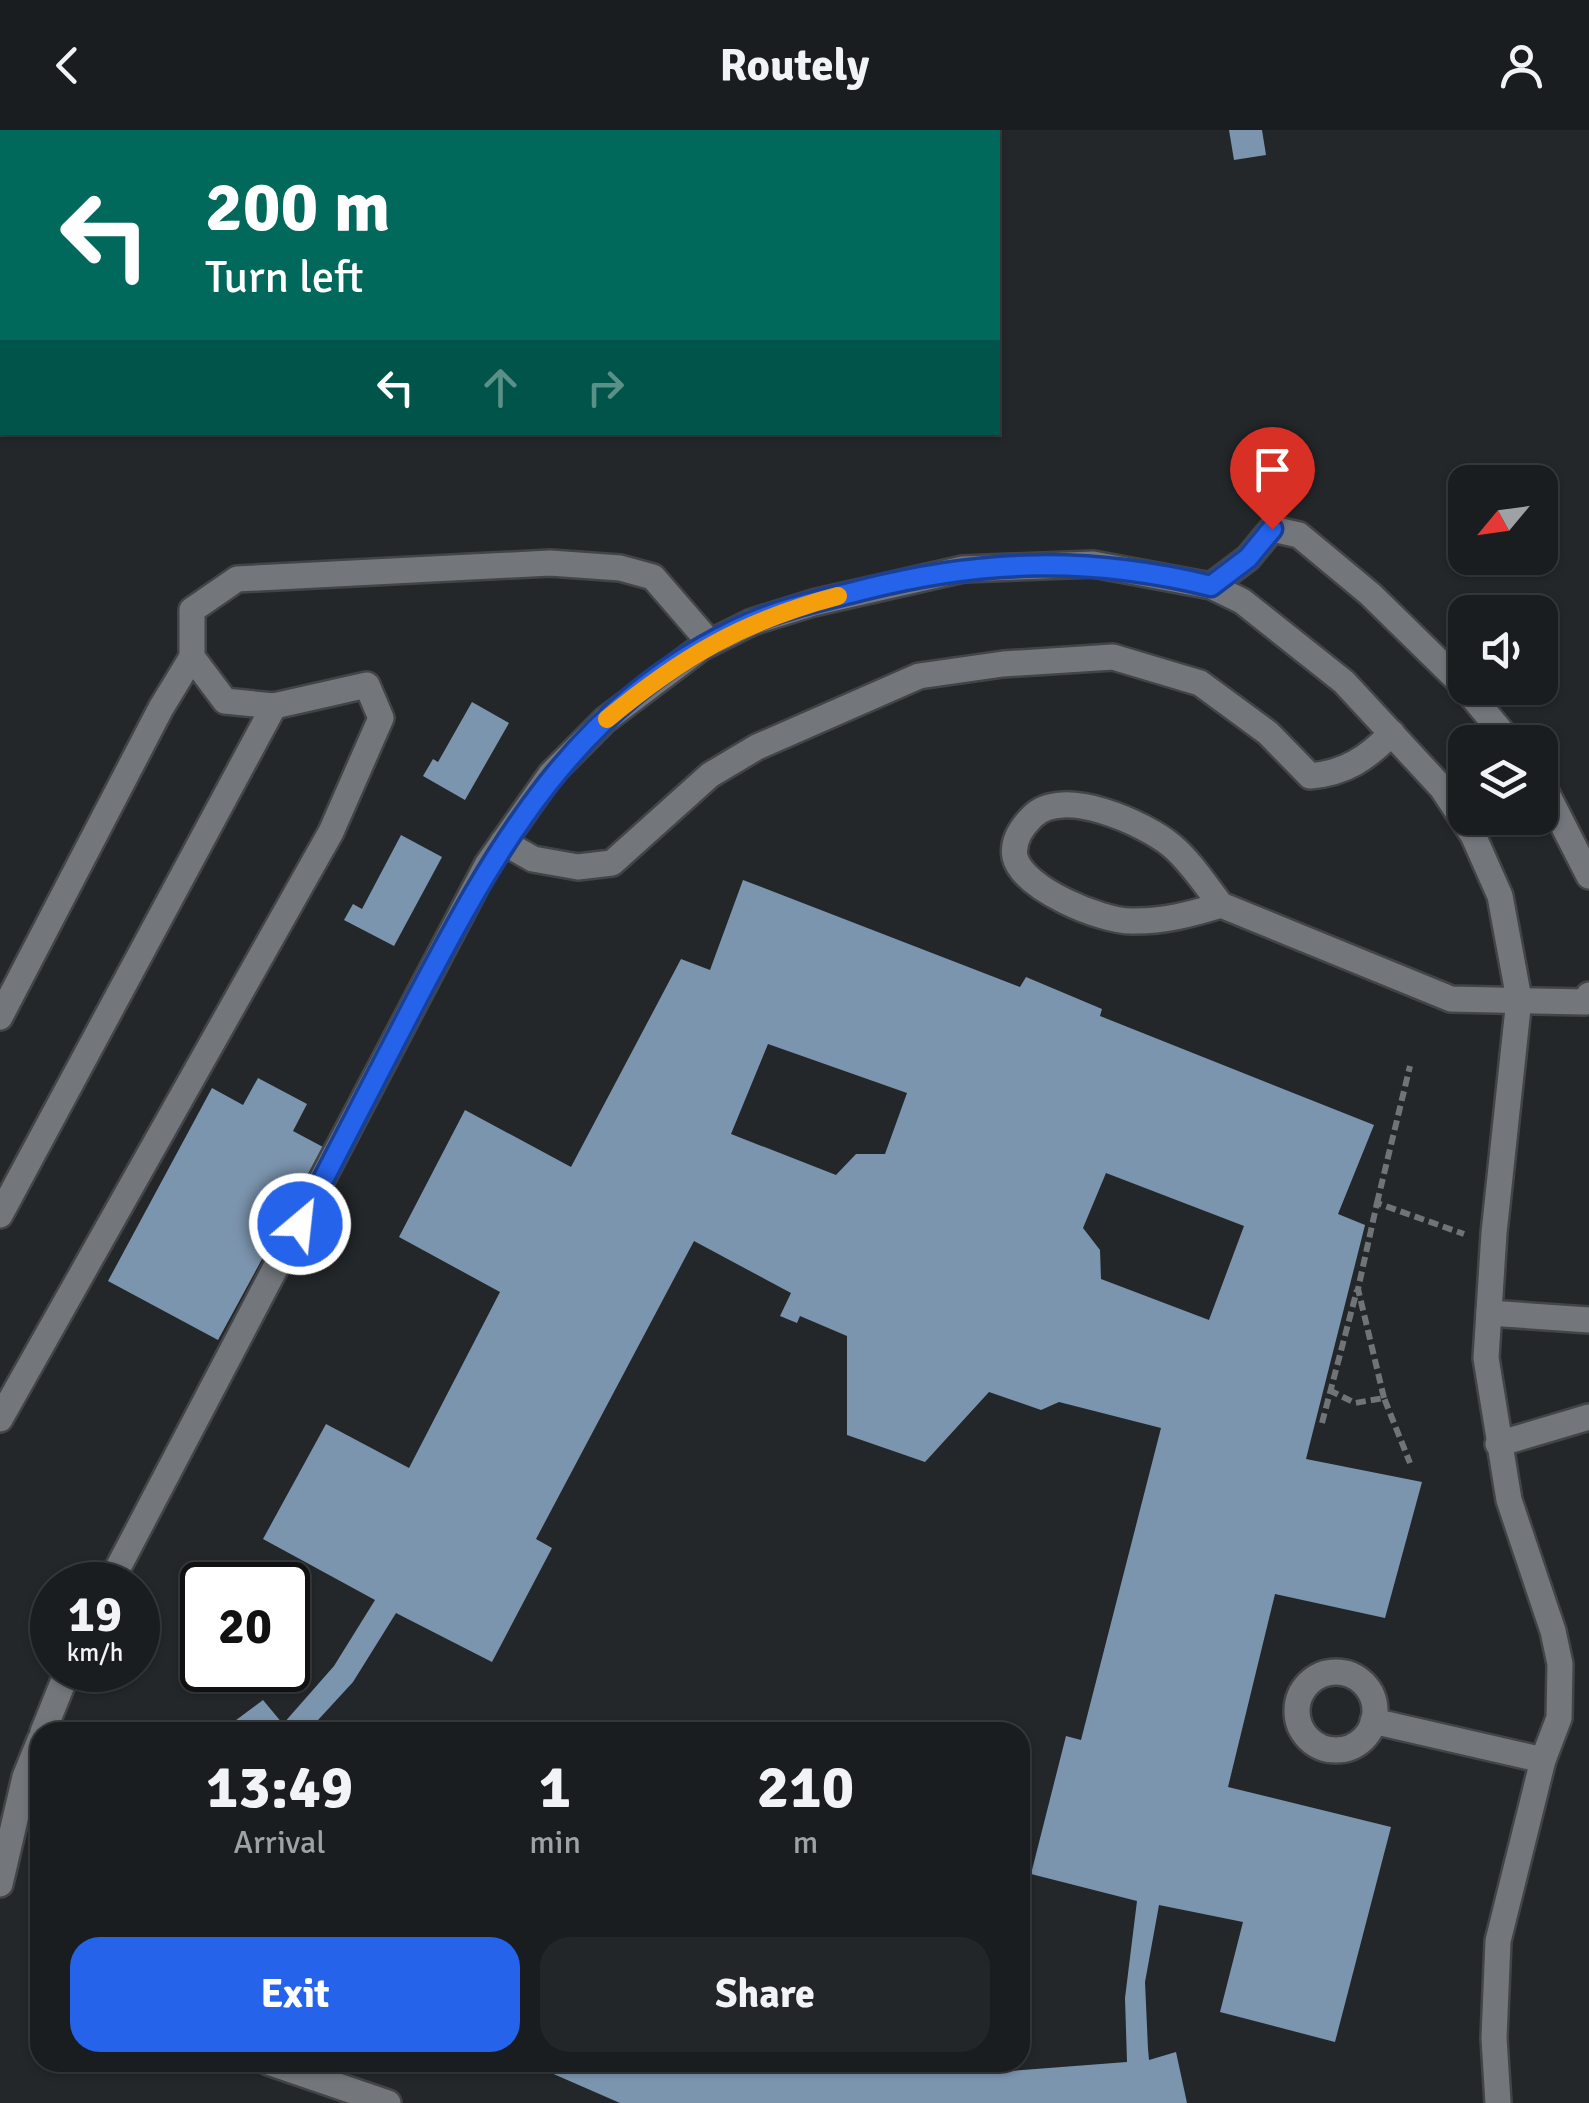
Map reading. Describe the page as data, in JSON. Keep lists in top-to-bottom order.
{
  "north": "bottom left",
  "page": {
    "header": "Routely",
    "turn": ["200 m", "Turn left"],
    "speed": "19 km/h",
    "limit": "20",
    "eta": [
      "13:49",
      "Arrival",
      "1",
      "min",
      "210",
      "m"
    ],
    "buttons": ["Exit", "Share"]
  }
}
